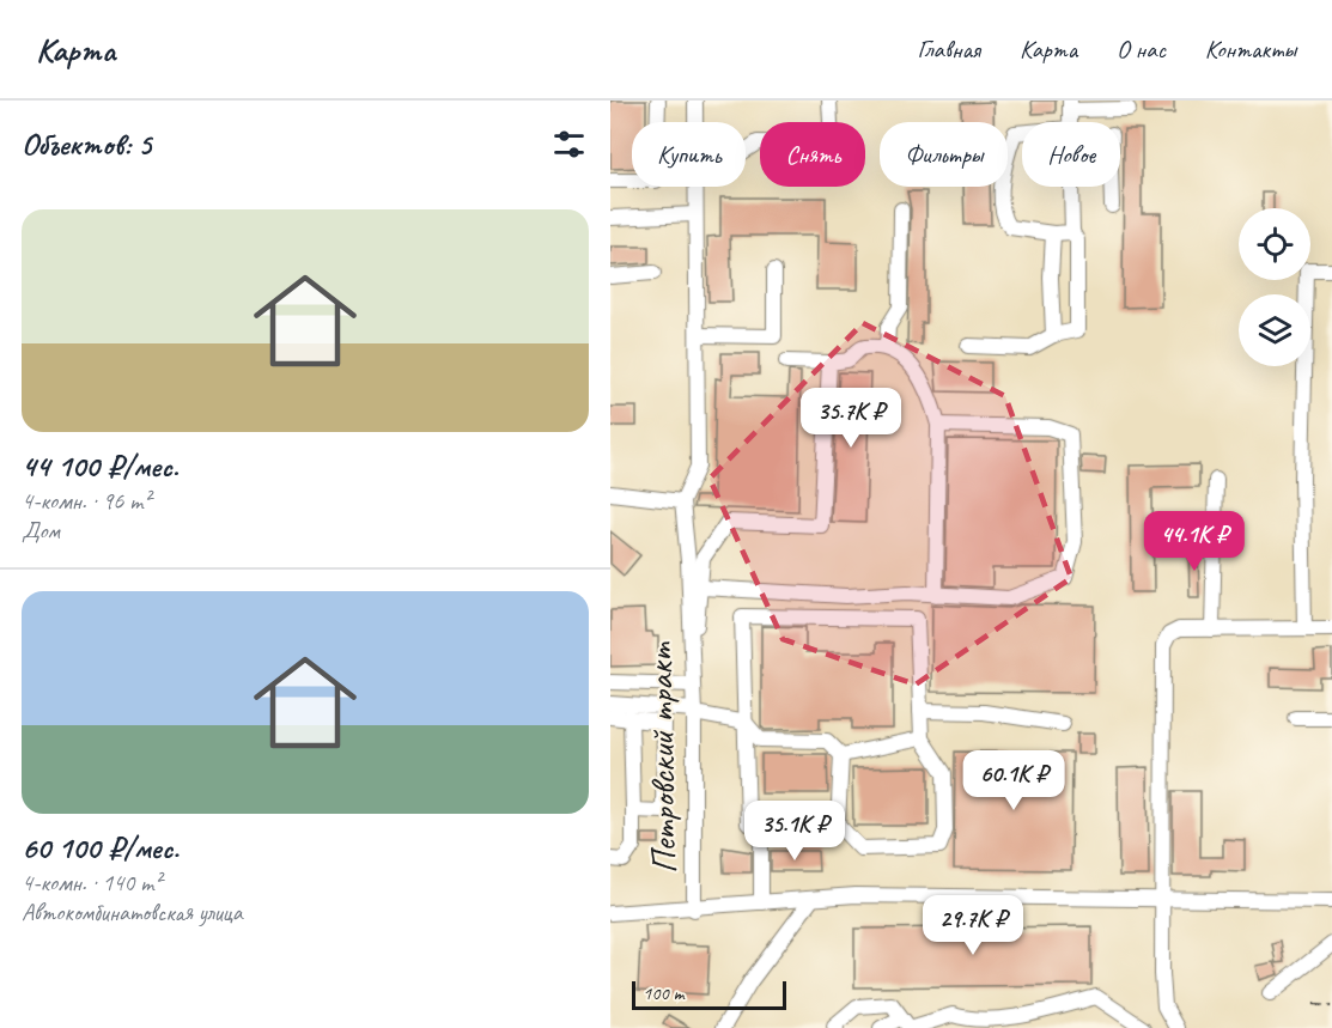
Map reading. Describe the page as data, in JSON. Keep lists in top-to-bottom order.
{
  "streets": {
    "street": ["Петровский тракт"]
  },
  "scale_bar": "100 m",
  "page": {
    "header": "Карта",
    "nav": [
      "Главная",
      "Карта",
      "О нас",
      "Контакты"
    ],
    "heading": "Объектов: 5",
    "chip": [
      "Купить",
      "Снять",
      "Фильтры",
      "Новое"
    ],
    "list": [
      {
        "name": "44 100 ₽/мес.",
        "note": "4-комн. · 96 m² · Дом"
      },
      {
        "name": "60 100 ₽/мес.",
        "note": "4-комн. · 140 m² · Автокомбинатовская улица"
      }
    ],
    "price": [
      "35.7K ₽",
      "44.1K ₽",
      "60.1K ₽",
      "35.1K ₽",
      "29.7K ₽"
    ],
    "scale": "100 m"
  }
}
